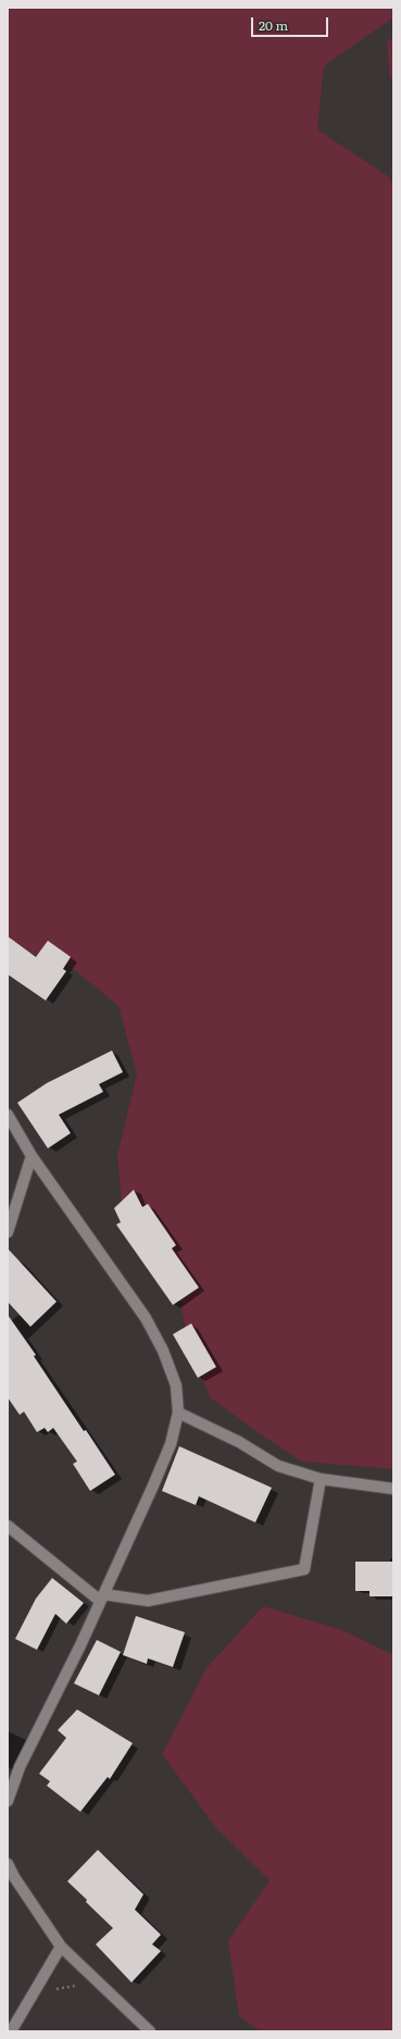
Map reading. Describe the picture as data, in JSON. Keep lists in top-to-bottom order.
{
  "scale_bar": "20 m"
}
